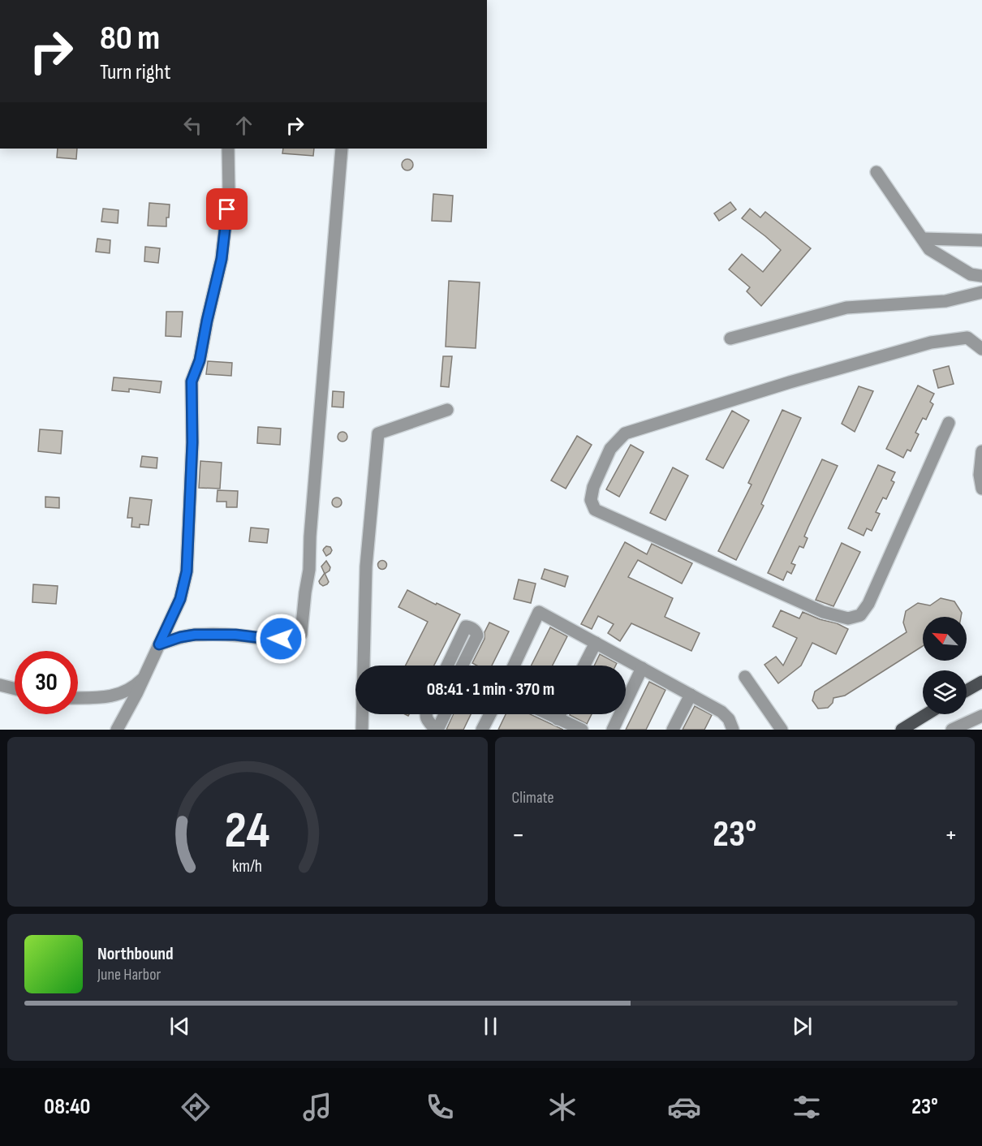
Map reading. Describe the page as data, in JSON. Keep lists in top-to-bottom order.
{
  "north": "top left",
  "page": {
    "turn": ["80 m", "Turn right"],
    "limit": "30",
    "trip": "08:41 · 1 min · 370 m",
    "tile": "Climate",
    "heat": ["−", "23°", "+"],
    "song": ["Northbound", "June Harbor"],
    "tabs": ["08:40", "23°"],
    "gauge": ["24", "km/h"]
  }
}
